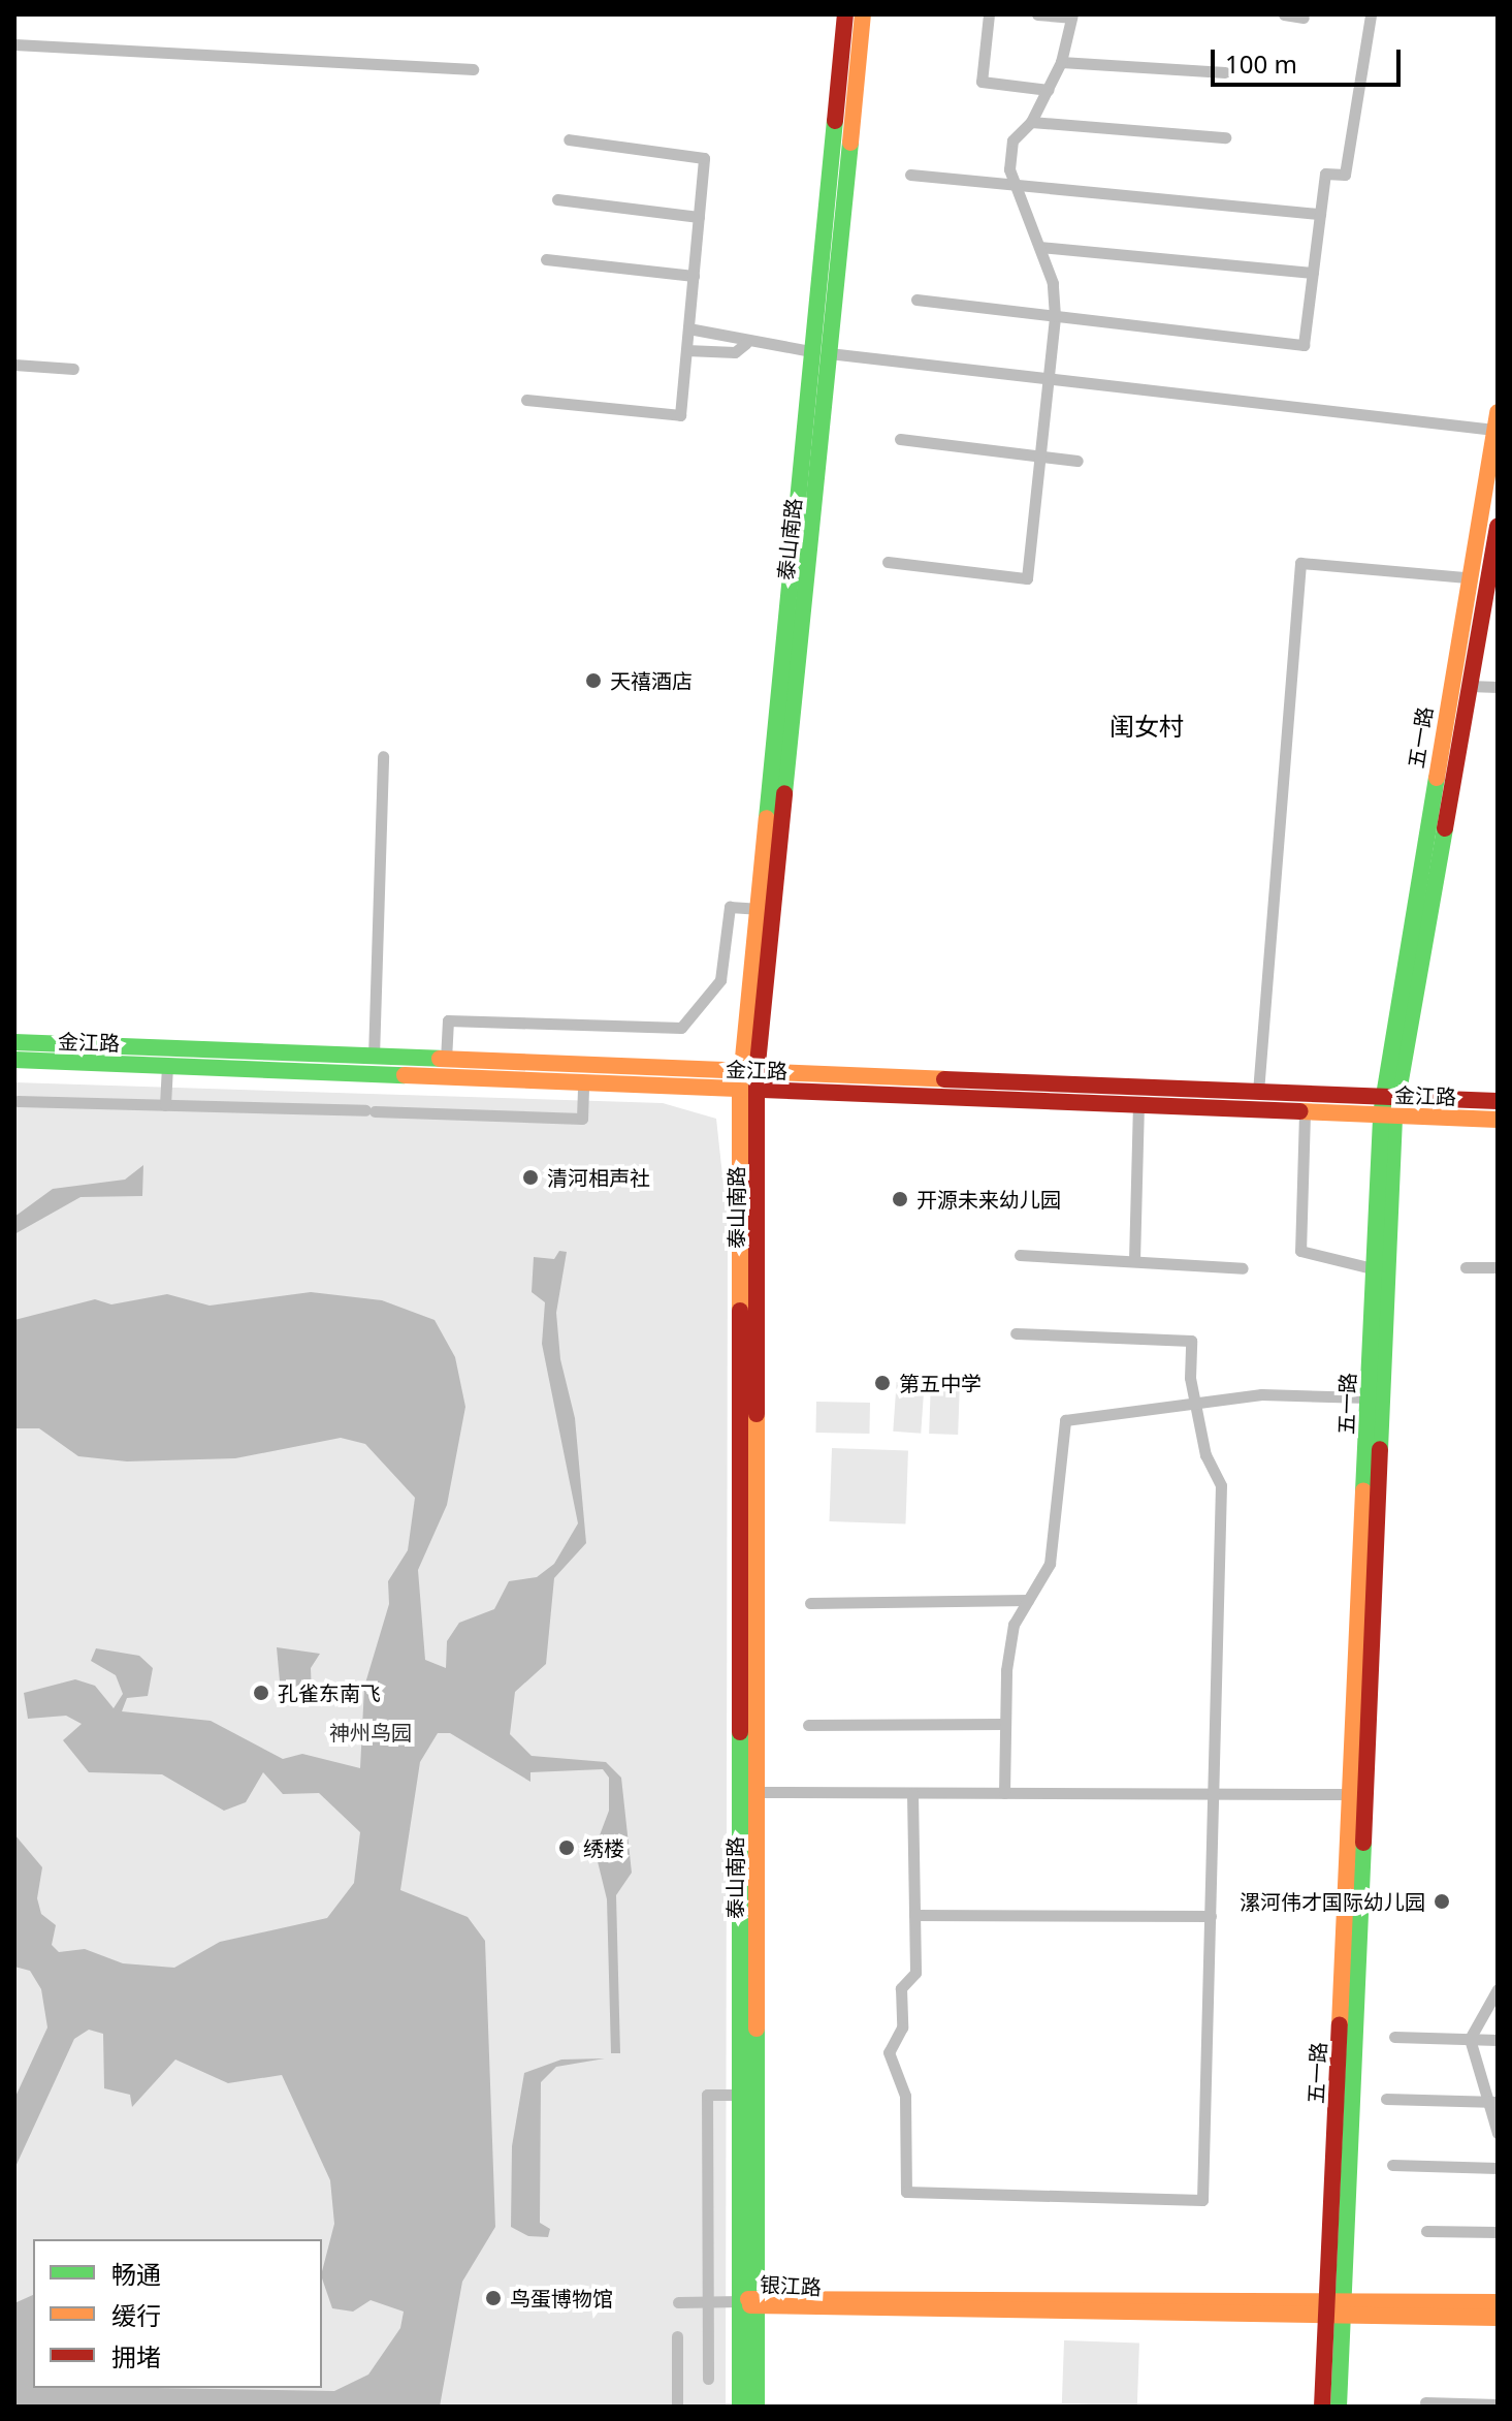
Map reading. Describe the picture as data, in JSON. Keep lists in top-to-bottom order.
{
  "streets": {
    "street": [
      "泰山南路",
      "五一路",
      "金江路",
      "银江路"
    ]
  },
  "crossings": [
    ["泰山南路", "金江路"],
    ["泰山南路", "银江路"],
    ["五一路", "金江路"],
    ["五一路", "银江路"]
  ],
  "districts": ["闺女村"],
  "parks": ["神州鸟园"],
  "places": [
    "天禧酒店",
    "清河相声社",
    "开源未来幼儿园",
    "第五中学",
    "孔雀东南飞",
    "绣楼",
    "漯河伟才国际幼儿园",
    "鸟蛋博物馆"
  ],
  "legend": ["畅通", "缓行", "拥堵"],
  "scale_bar": "100 m"
}
